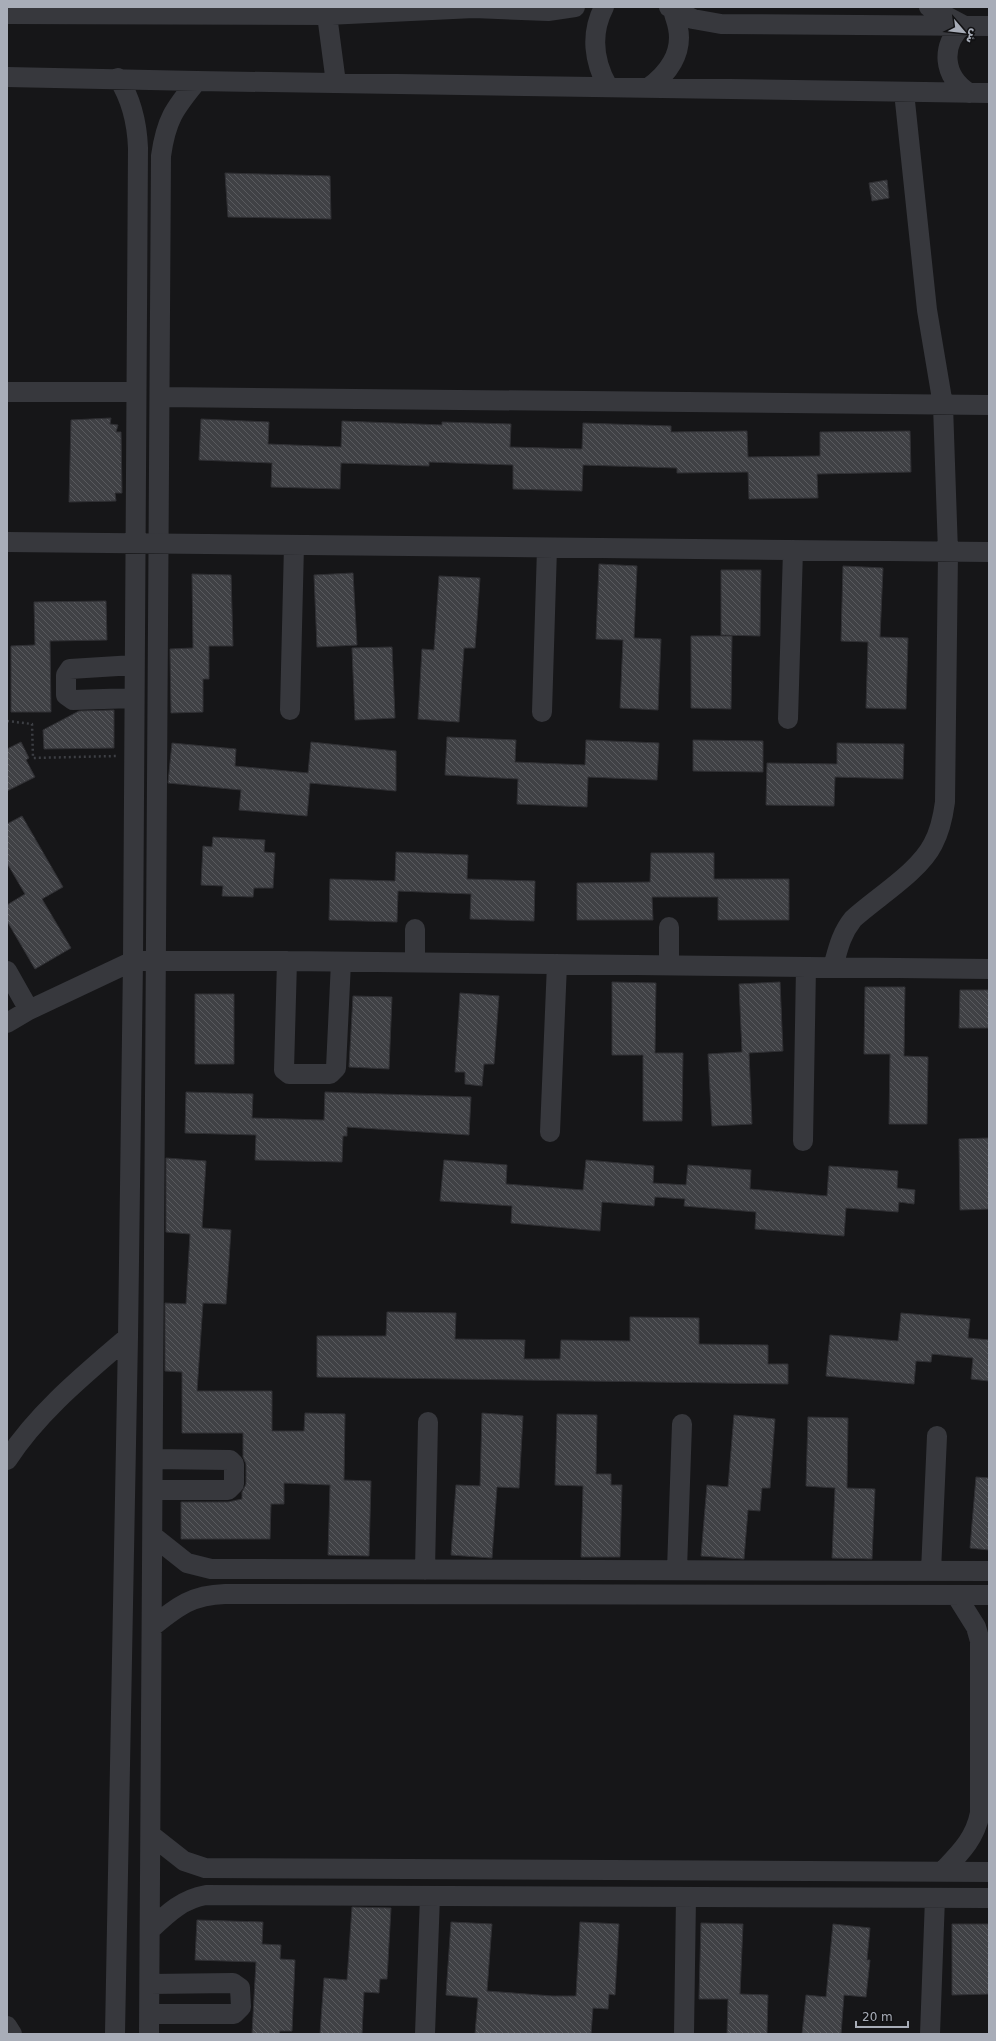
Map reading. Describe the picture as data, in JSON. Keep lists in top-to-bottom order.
{
  "scale_bar": "20 m",
  "north": "bottom right"
}
